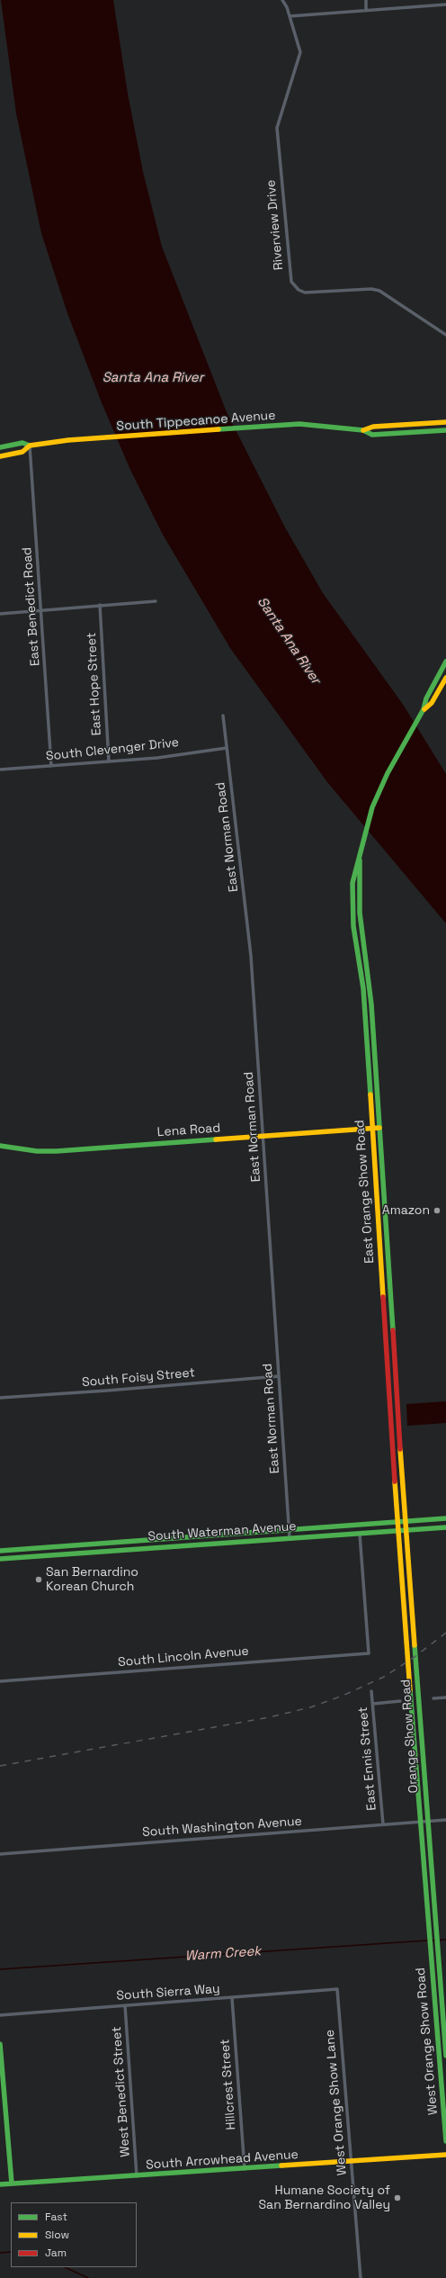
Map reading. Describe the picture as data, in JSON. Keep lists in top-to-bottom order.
{
  "streets": {
    "main road": [
      "South Tippecanoe Avenue",
      "Lena Road",
      "East Orange Show Road",
      "South Waterman Avenue",
      "Orange Show Road",
      "West Orange Show Road",
      "South Arrowhead Avenue"
    ],
    "street": [
      "Riverview Drive",
      "East Benedict Road",
      "East Hope Street",
      "South Clevenger Drive",
      "East Norman Road",
      "South Foisy Street",
      "South Lincoln Avenue",
      "East Ennis Street",
      "South Washington Avenue",
      "South Sierra Way",
      "Hillcrest Street",
      "West Benedict Street",
      "West Orange Show Lane"
    ]
  },
  "crossings": [
    ["South Tippecanoe Avenue", "East Benedict Road"],
    ["East Benedict Road", "South Clevenger Drive"],
    ["East Hope Street", "South Clevenger Drive"],
    ["South Clevenger Drive", "East Norman Road"],
    ["East Norman Road", "Lena Road"],
    ["East Norman Road", "South Foisy Street"],
    ["East Norman Road", "South Waterman Avenue"],
    ["Lena Road", "East Orange Show Road"],
    ["East Orange Show Road", "South Waterman Avenue"],
    ["East Orange Show Road", "Orange Show Road"],
    ["South Waterman Avenue", "South Lincoln Avenue"],
    ["South Waterman Avenue", "Orange Show Road"],
    ["Orange Show Road", "South Washington Avenue"],
    ["Orange Show Road", "West Orange Show Road"],
    ["East Ennis Street", "South Washington Avenue"],
    ["South Sierra Way", "Hillcrest Street"],
    ["South Sierra Way", "West Benedict Street"],
    ["South Sierra Way", "West Orange Show Lane"],
    ["Hillcrest Street", "South Arrowhead Avenue"],
    ["West Benedict Street", "South Arrowhead Avenue"],
    ["West Orange Show Lane", "South Arrowhead Avenue"]
  ],
  "water": ["Santa Ana River", "Warm Creek"],
  "places": ["Amazon", "San Bernardino Korean Church", "Humane Society of San Bernardino Valley"],
  "legend": ["Fast", "Slow", "Jam"]
}
